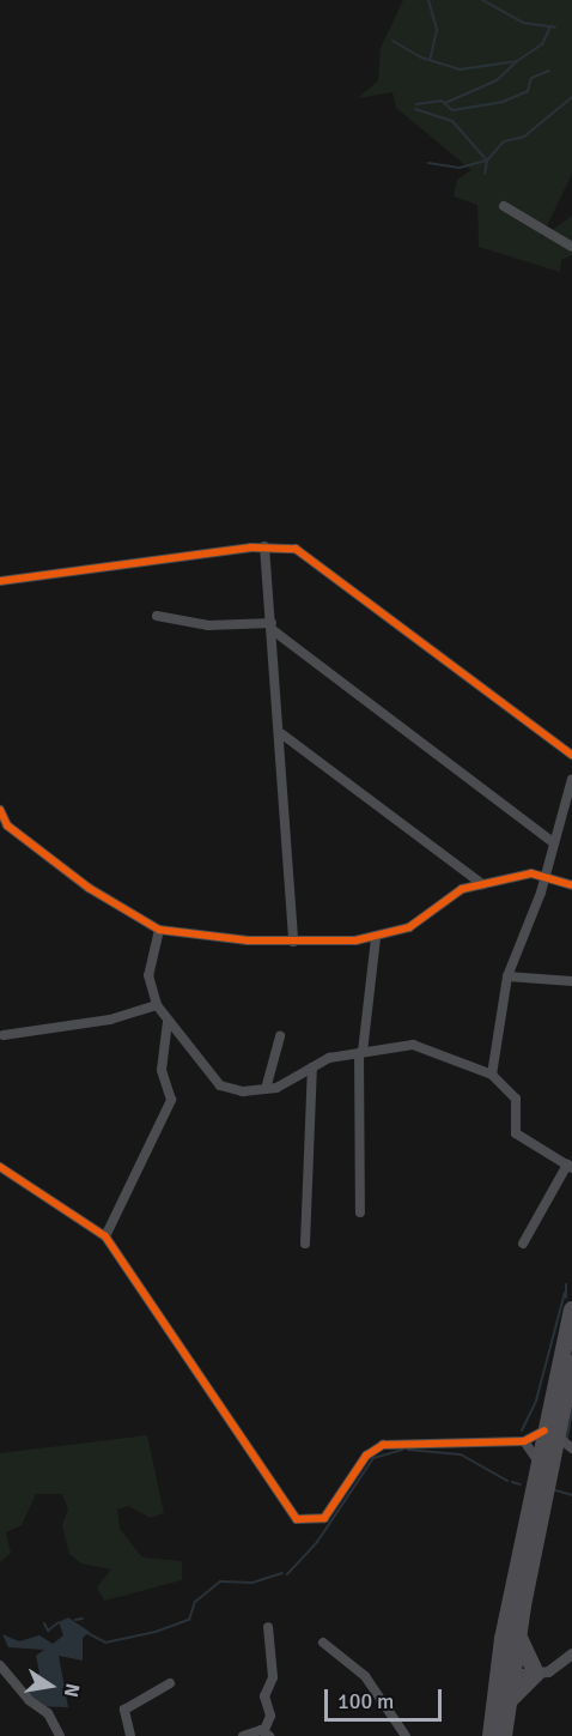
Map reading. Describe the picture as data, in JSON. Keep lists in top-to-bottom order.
{
  "scale_bar": "100 m",
  "north": "right"
}
